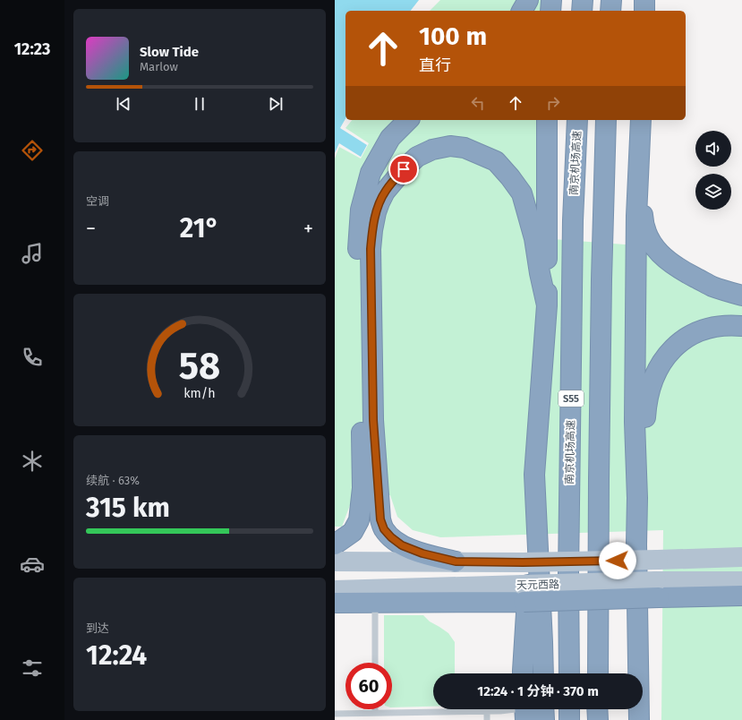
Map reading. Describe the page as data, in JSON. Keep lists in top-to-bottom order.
{
  "streets": {
    "highway": ["南京机场高速", "S55"],
    "main road": ["天元西路"]
  },
  "page": {
    "tabs": "12:23",
    "turn": ["100 m", "直行"],
    "song": ["Slow Tide", "Marlow"],
    "tile": [
      "空调",
      ["续航 · 63%", "315 km"],
      ["到达", "12:24"]
    ],
    "heat": ["−", "21°", "+"],
    "limit": "60",
    "trip": "12:24 · 1 分钟 · 370 m",
    "gauge": ["58", "km/h"]
  }
}
